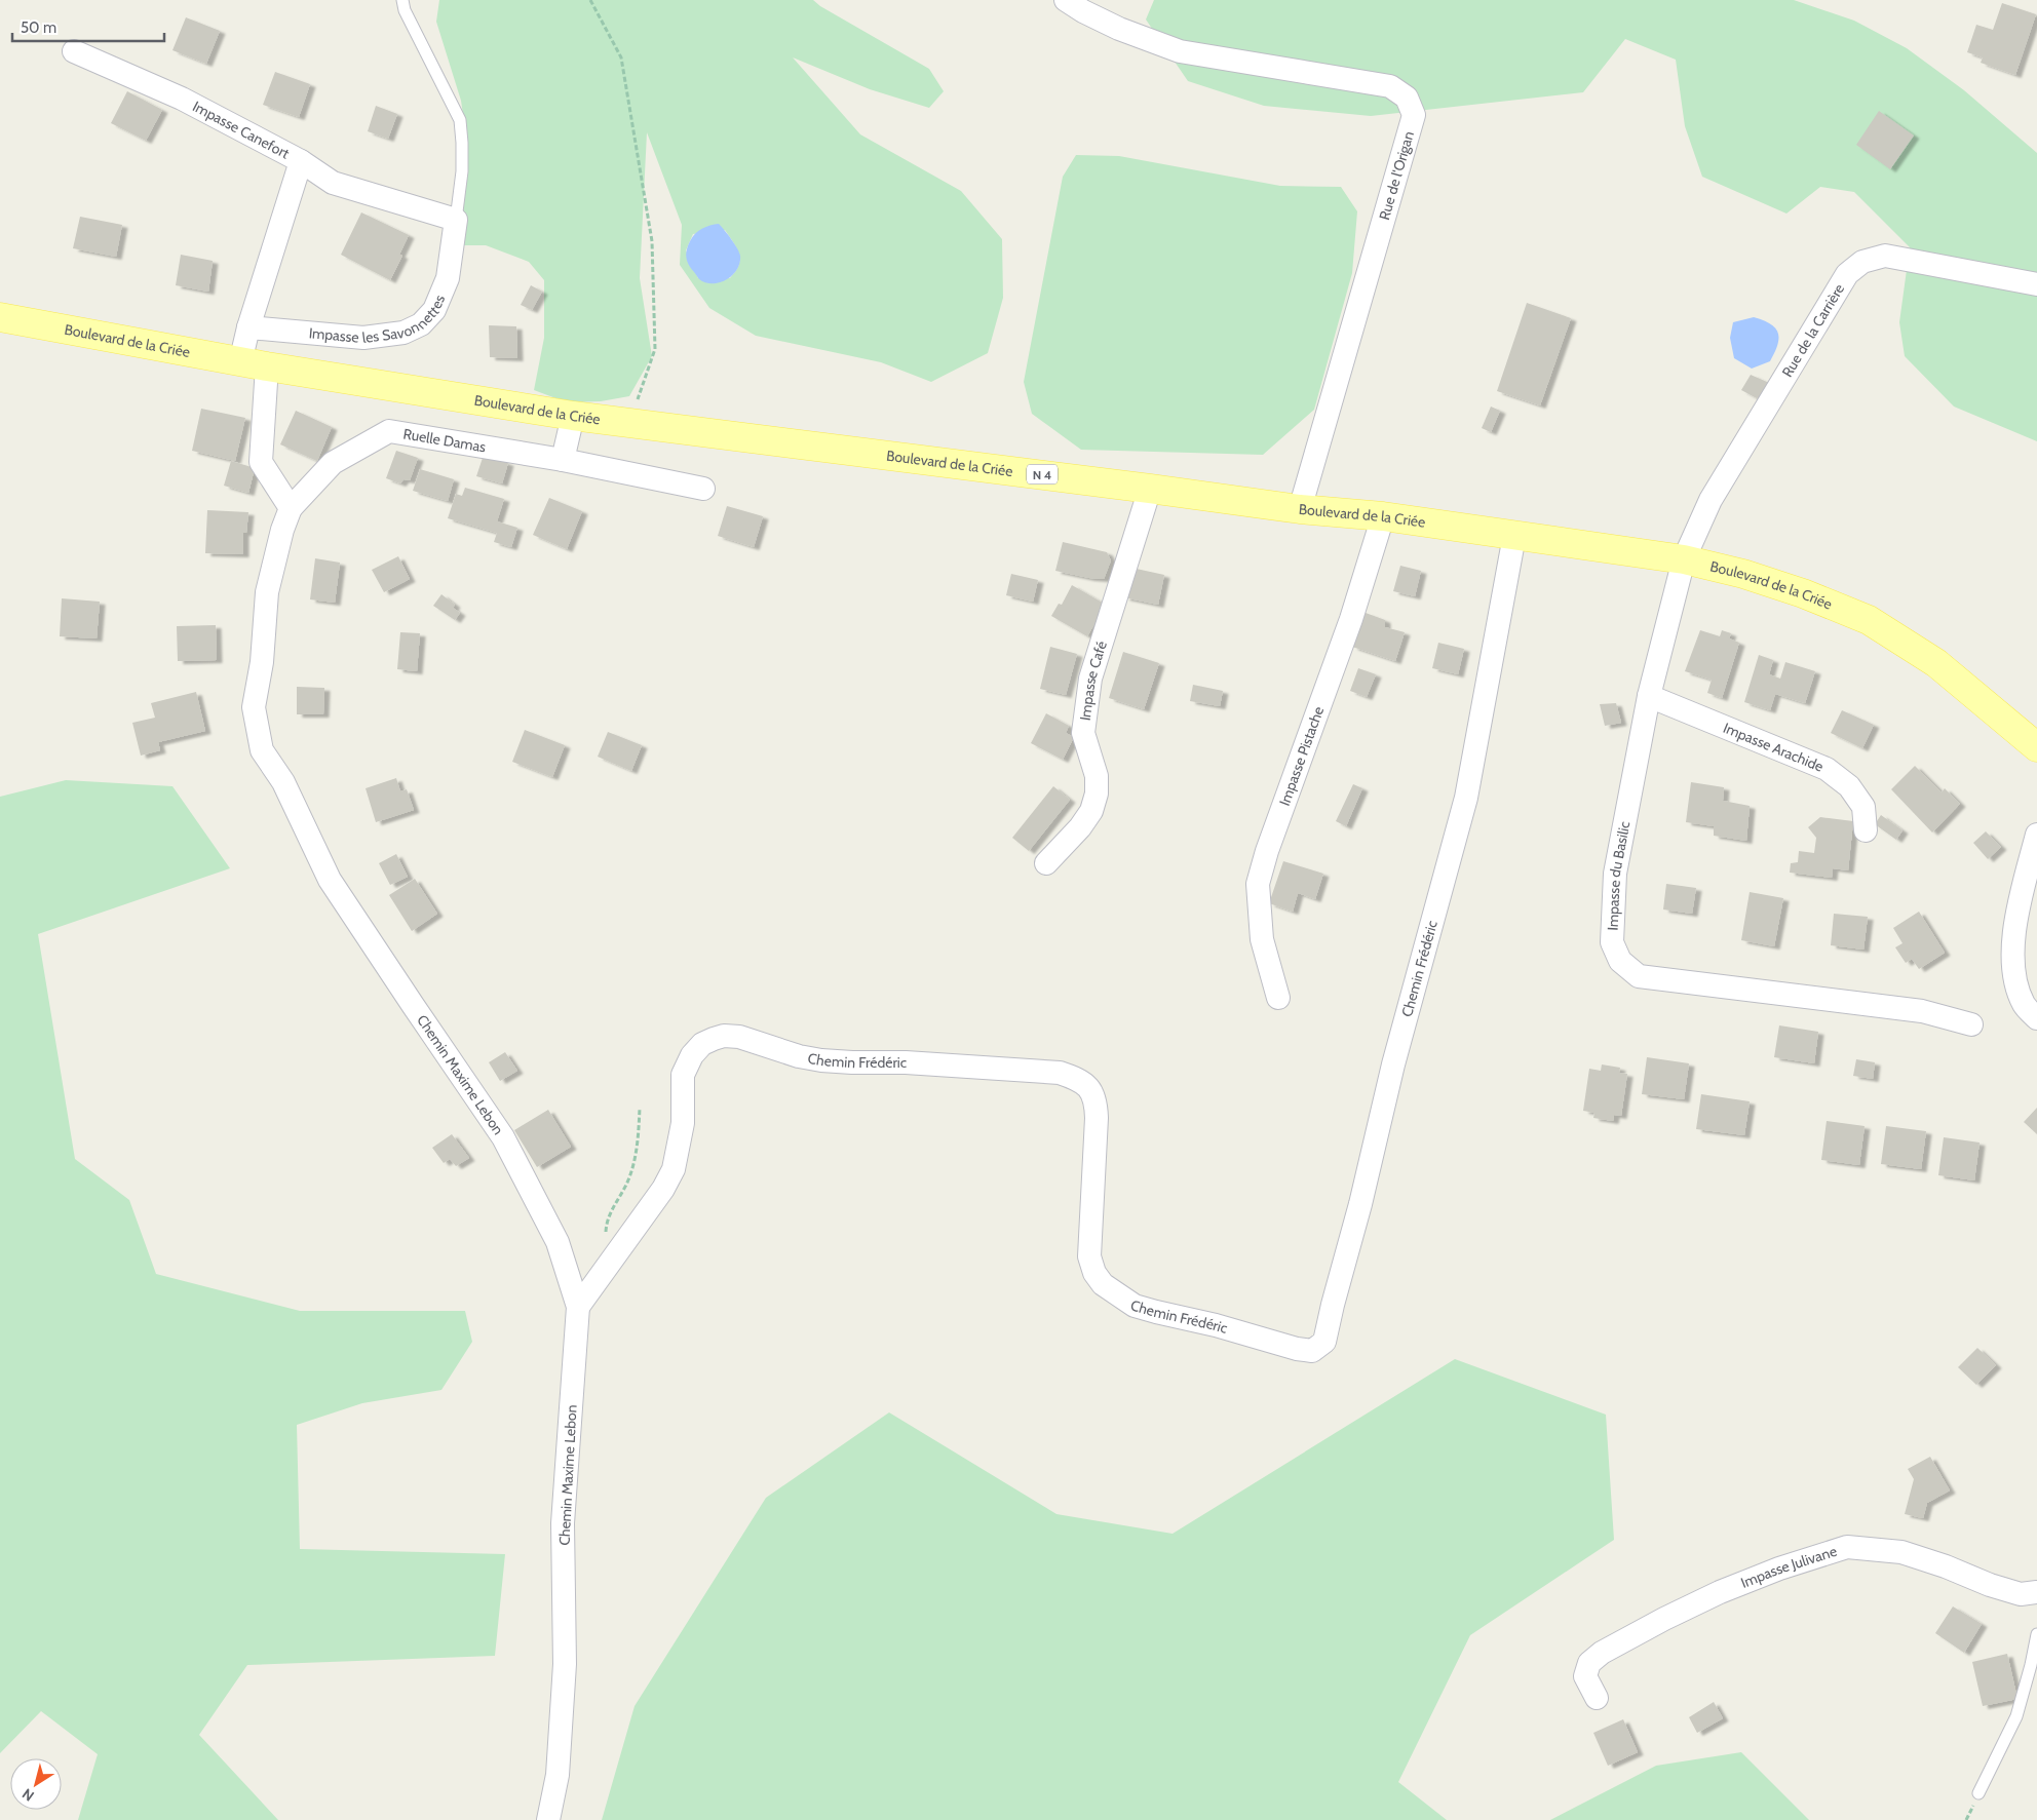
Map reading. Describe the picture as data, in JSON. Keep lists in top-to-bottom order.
{
  "streets": {
    "main road": ["Boulevard de la Criée", "N 4"],
    "street": [
      "Impasse Canefort",
      "Rue de l'Origan",
      "Impasse les Savonnettes",
      "Rue de la Carrière",
      "Ruelle Damas",
      "Impasse Café",
      "Impasse Arachide",
      "Impasse Pistache",
      "Impasse du Basilic",
      "Chemin Frédéric",
      "Chemin Maxime Lebon",
      "Impasse Julivane"
    ]
  },
  "crossings": [
    ["Impasse Canefort", "Impasse les Savonnettes"],
    ["Impasse Canefort", "Boulevard de la Criée"],
    ["Rue de l'Origan", "Boulevard de la Criée"],
    ["Rue de la Carrière", "Boulevard de la Criée"],
    ["Rue de la Carrière", "Impasse du Basilic"],
    ["Boulevard de la Criée", "Impasse Café"],
    ["Boulevard de la Criée", "Impasse Pistache"],
    ["Boulevard de la Criée", "Impasse du Basilic"],
    ["Boulevard de la Criée", "Chemin Frédéric"],
    ["Ruelle Damas", "Chemin Maxime Lebon"],
    ["Impasse Arachide", "Impasse du Basilic"],
    ["Chemin Frédéric", "Chemin Maxime Lebon"]
  ],
  "scale_bar": "50 m",
  "north": "bottom left"
}
